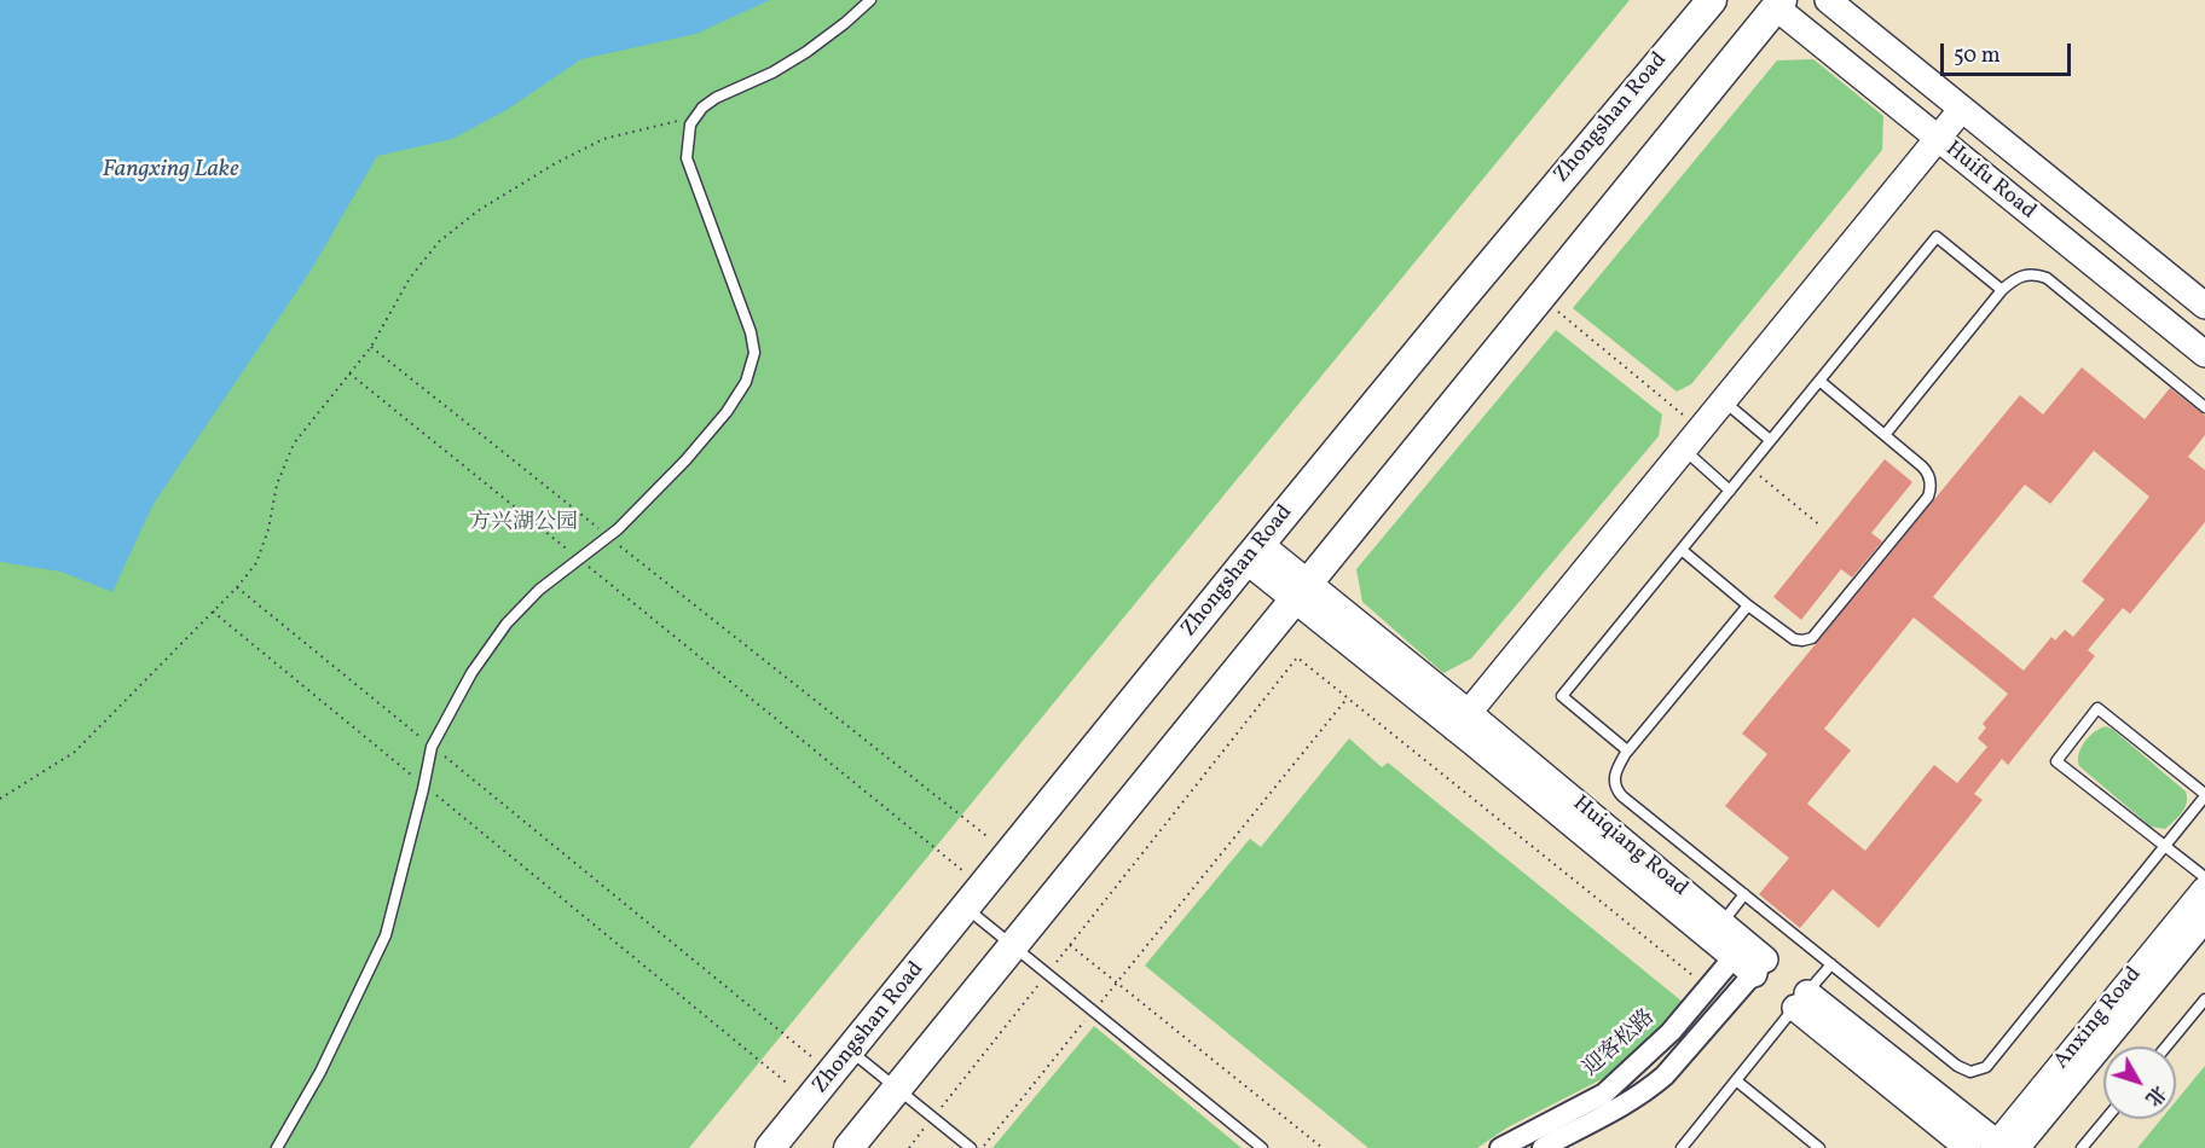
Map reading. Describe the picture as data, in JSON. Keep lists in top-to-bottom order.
{
  "streets": {
    "main road": ["Zhongshan Road"],
    "street": [
      "Huifu Road",
      "Huiqiang Road",
      "Anxing Road",
      "迎客松路"
    ]
  },
  "crossings": [
    ["Zhongshan Road", "Huiqiang Road"],
    ["Huiqiang Road", "迎客松路"]
  ],
  "water": ["Fangxing Lake"],
  "parks": ["方兴湖公园"],
  "scale_bar": "50 m",
  "north": "bottom right"
}
